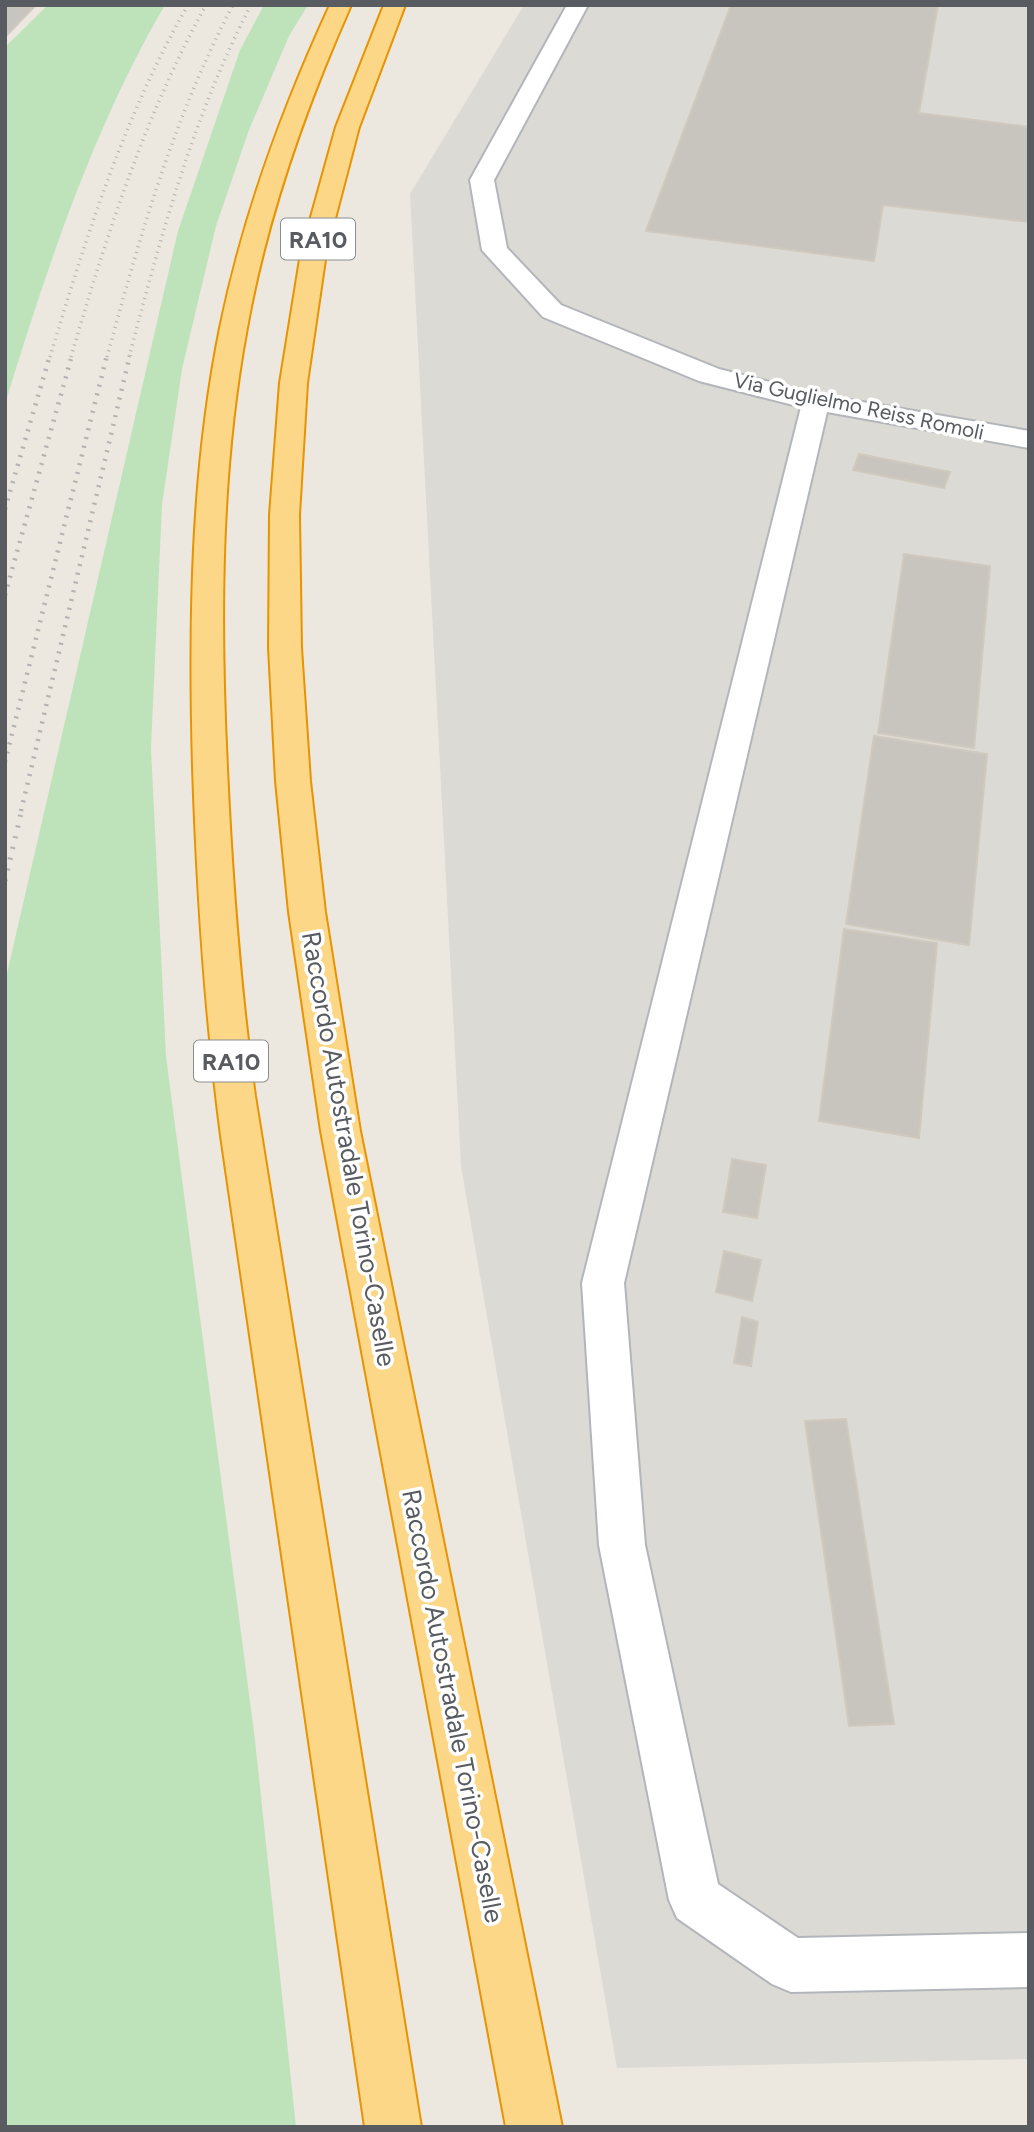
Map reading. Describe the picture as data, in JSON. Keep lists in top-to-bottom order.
{
  "streets": {
    "highway": ["RA10", "Raccordo Autostradale Torino-Caselle"],
    "street": ["Via Guglielmo Reiss Romoli"]
  }
}
